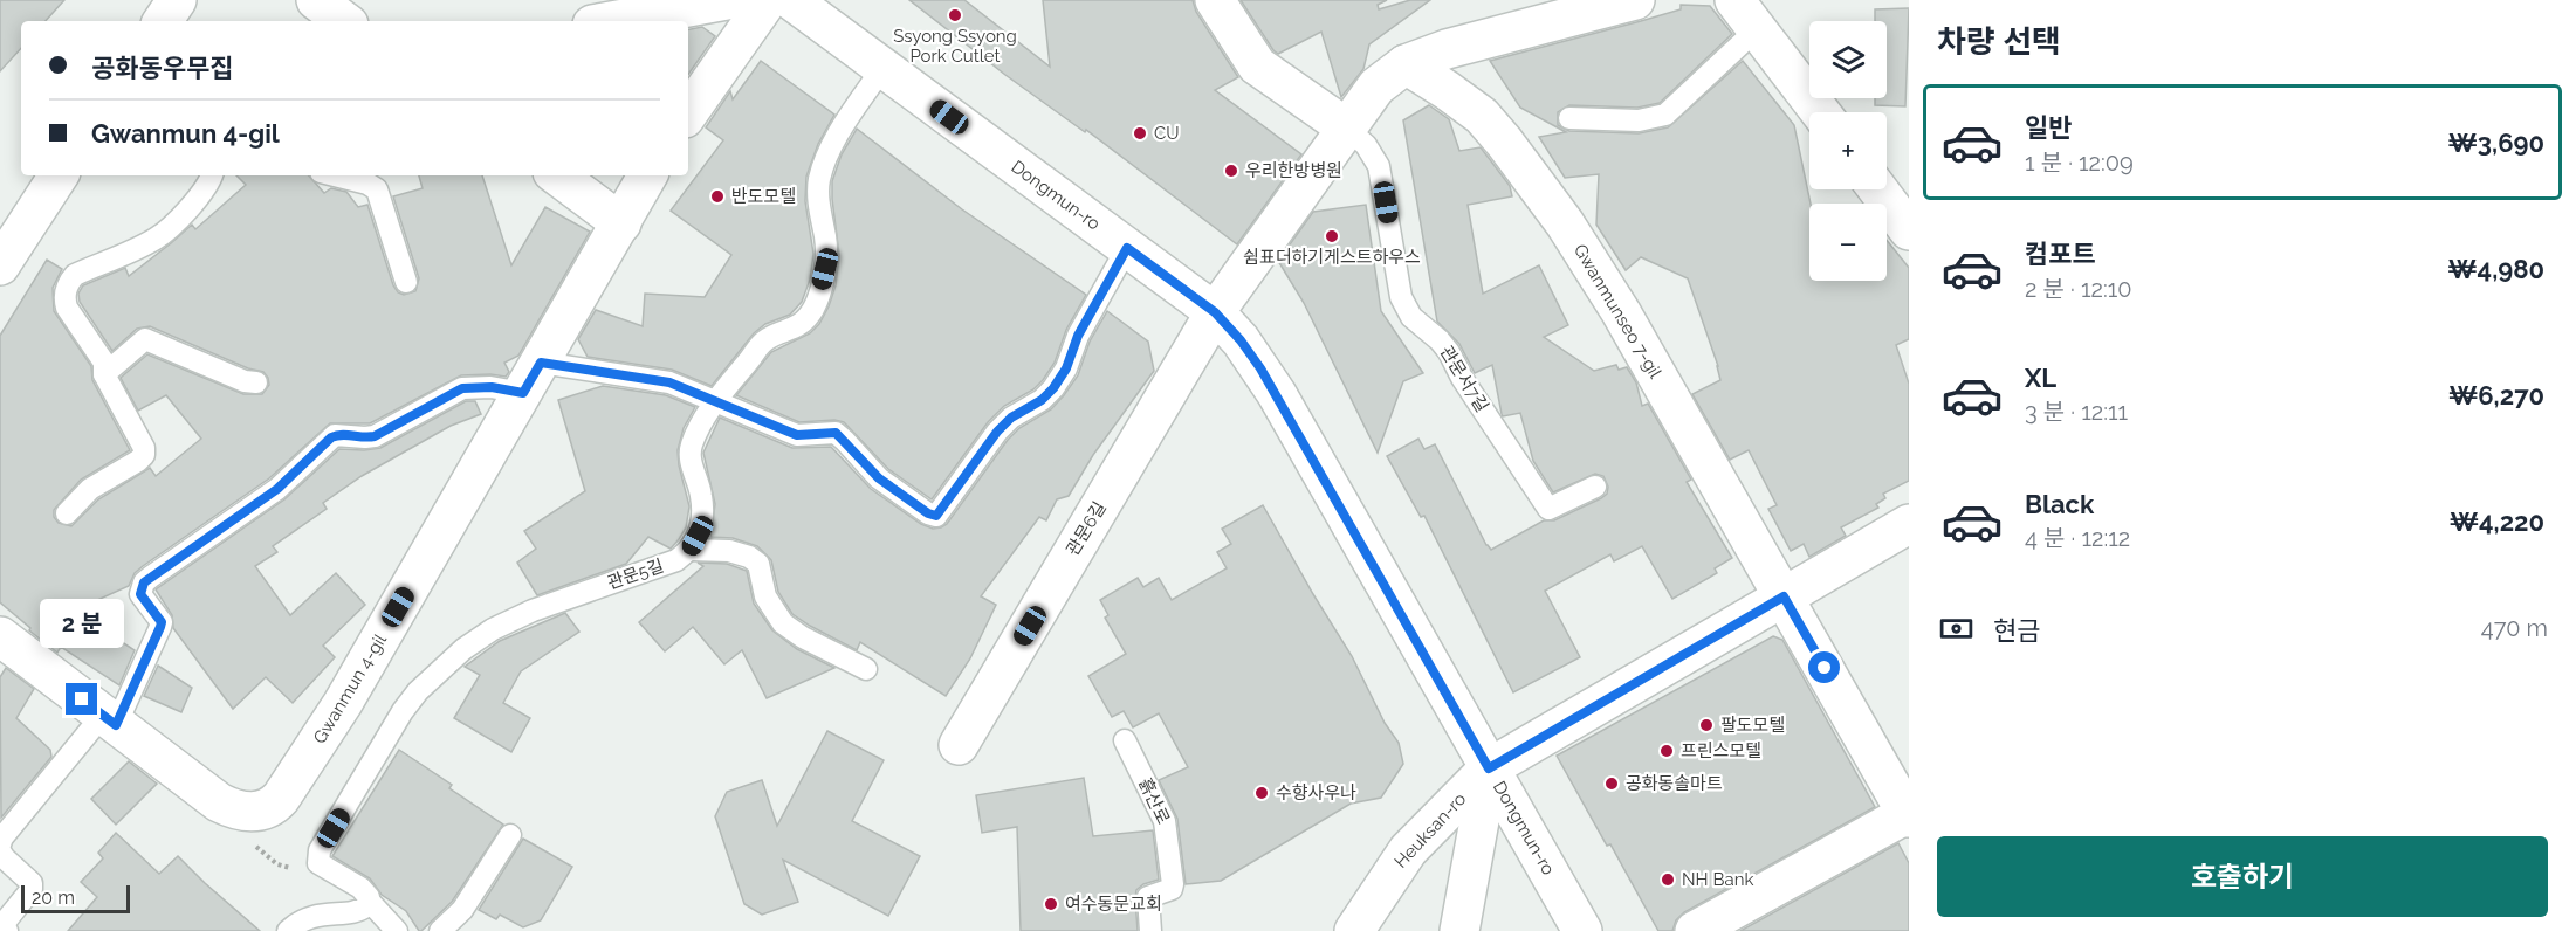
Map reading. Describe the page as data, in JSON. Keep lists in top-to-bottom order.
{
  "streets": {
    "street": [
      "Dongmun-ro",
      "Gwanmunseo 7-gil",
      "관문6길",
      "Gwanmun 4-gil",
      "Heuksan-ro"
    ],
    "lane": ["관문서7길", "관문5길", "흙산로"]
  },
  "crossings": [
    ["Dongmun-ro", "관문6길"],
    ["Dongmun-ro", "Heuksan-ro"],
    ["Gwanmunseo 7-gil", "Heuksan-ro"]
  ],
  "places": [
    "Ssyong Ssyong Pork Cutlet",
    "CU",
    "우리한방병원",
    "반도모텔",
    "쉼표더하기게스트하우스",
    "팔도모텔",
    "프린스모텔",
    "공화동솔마트",
    "수향사우나",
    "NH Bank",
    "여수동문교회"
  ],
  "scale_bar": "20 m",
  "page": {
    "heading": "차량 선택",
    "map_buttons": ["+", "−"],
    "banner": ["공화동우무집", "Gwanmun 4-gil"],
    "list": [
      {
        "name": "일반",
        "note": "1 분 · 12:09",
        "value": "₩3,690"
      },
      {
        "name": "컴포트",
        "note": "2 분 · 12:10",
        "value": "₩4,980"
      },
      {
        "name": "XL",
        "note": "3 분 · 12:11",
        "value": "₩6,270"
      },
      {
        "name": "Black",
        "note": "4 분 · 12:12",
        "value": "₩4,220"
      }
    ],
    "pay": ["현금", "470 m"],
    "bubble": "2 분",
    "buttons": "호출하기",
    "scale": "20 m"
  }
}
